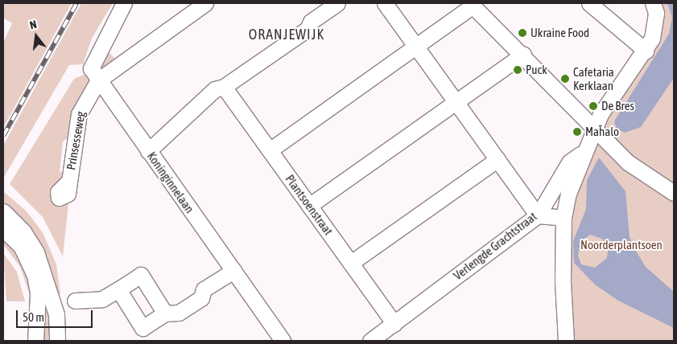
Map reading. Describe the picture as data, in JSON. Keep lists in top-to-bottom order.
{
  "streets": {
    "street": [
      "Prinsesseweg",
      "Koninginnelaan",
      "Plantsoenstraat",
      "Verlengde Grachtstraat"
    ]
  },
  "crossings": [
    ["Prinsesseweg", "Koninginnelaan"],
    ["Plantsoenstraat", "Verlengde Grachtstraat"]
  ],
  "districts": ["ORANJEWIJK"],
  "parks": ["Noorderplantsoen"],
  "places": [
    "Ukraine Food",
    "Puck",
    "Cafetaria Kerklaan",
    "De Bres",
    "Mah̄alo"
  ],
  "scale_bar": "50 m",
  "north": "top"
}
